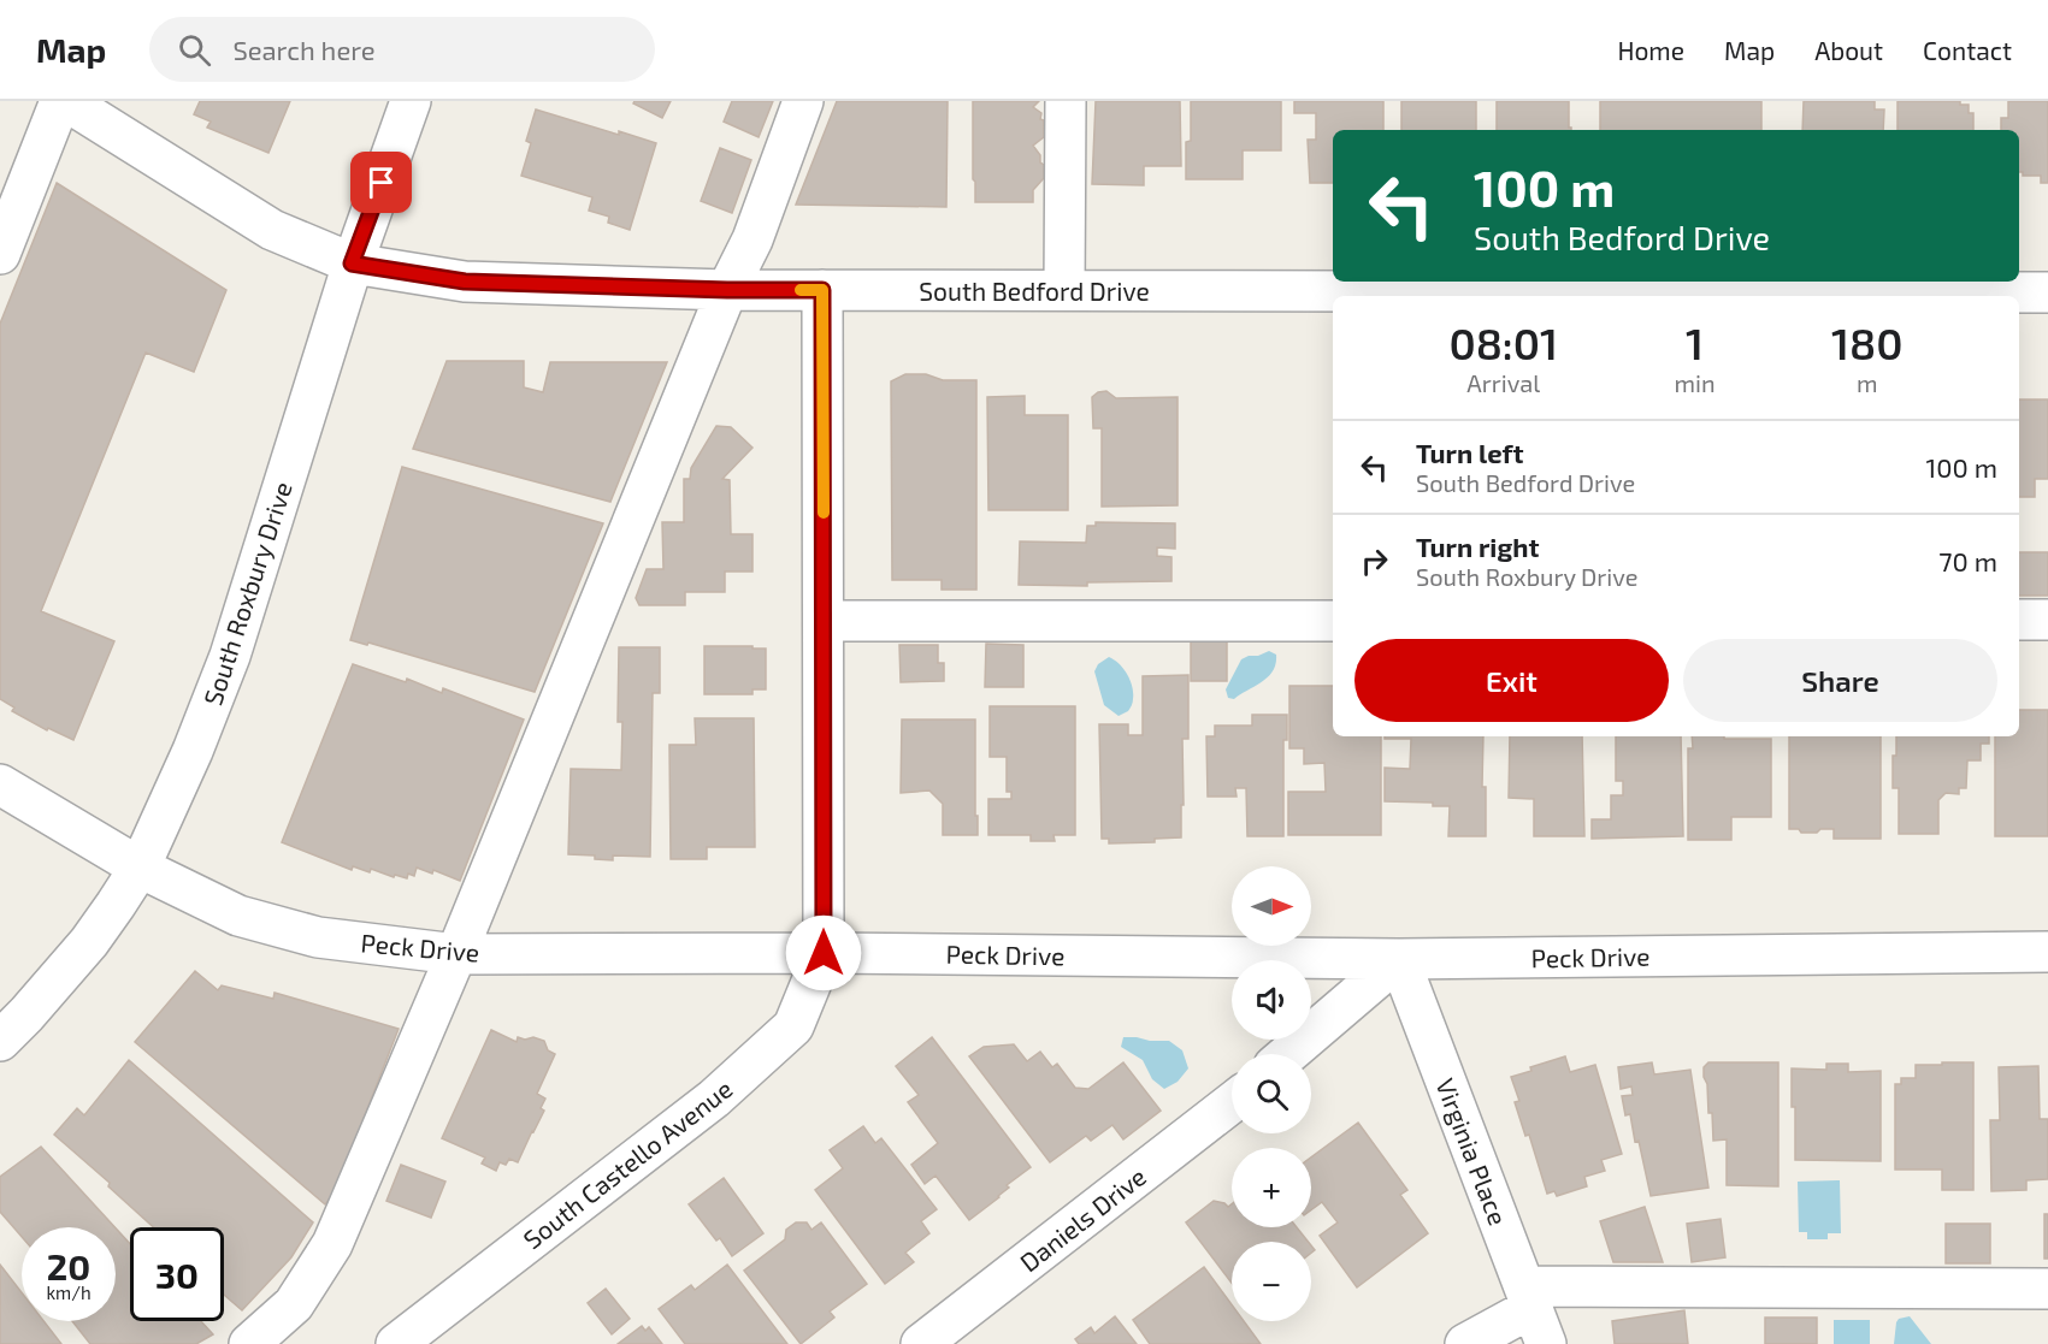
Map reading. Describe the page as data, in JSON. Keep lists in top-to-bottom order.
{
  "streets": {
    "street": [
      "South Bedford Drive",
      "South Roxbury Drive",
      "Peck Drive",
      "Virginia Place",
      "South Castello Avenue",
      "Daniels Drive"
    ]
  },
  "crossings": [
    ["South Bedford Drive", "South Roxbury Drive"],
    ["South Roxbury Drive", "Peck Drive"],
    ["Peck Drive", "Virginia Place"],
    ["Peck Drive", "South Castello Avenue"]
  ],
  "north": "right",
  "page": {
    "header": "Map",
    "search": "Search here",
    "nav": [
      "Home",
      "Map",
      "About",
      "Contact"
    ],
    "turn": ["100 m", "South Bedford Drive"],
    "eta": [
      "08:01",
      "Arrival",
      "1",
      "min",
      "180",
      "m"
    ],
    "list": [
      {
        "name": "Turn left",
        "note": "South Bedford Drive",
        "value": "100 m"
      },
      {
        "name": "Turn right",
        "note": "South Roxbury Drive",
        "value": "70 m"
      }
    ],
    "buttons": ["Exit", "Share"],
    "map_buttons": ["+", "−"],
    "speed": "20 km/h",
    "limit": "30"
  }
}
